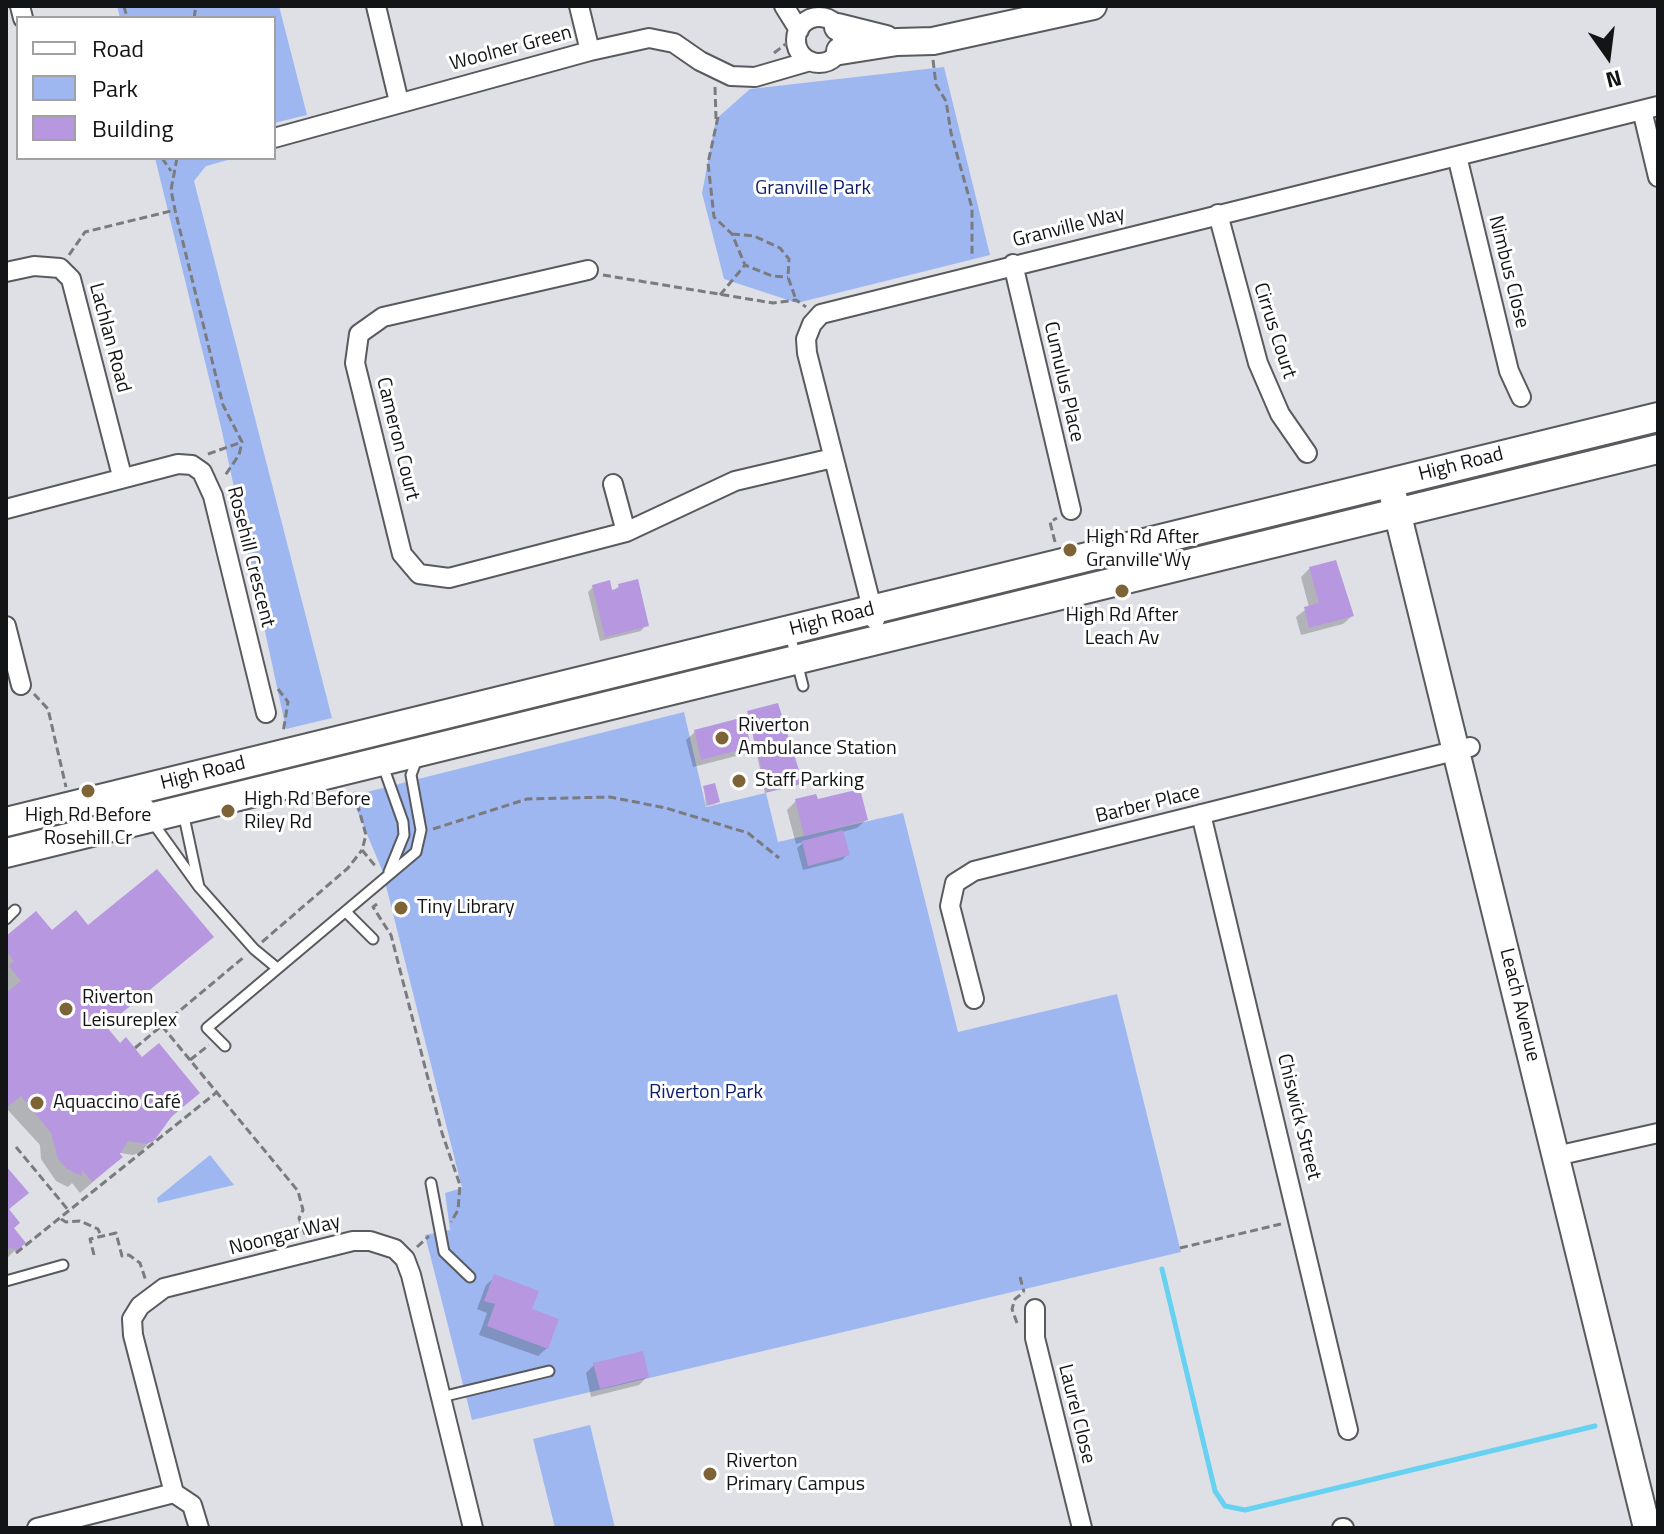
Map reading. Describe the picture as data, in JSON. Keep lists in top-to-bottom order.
{
  "streets": {
    "main road": ["High Road"],
    "street": [
      "Woolner Green",
      "Granville Way",
      "Nimbus Close",
      "Cirrus Court",
      "Lachlan Road",
      "Cumulus Place",
      "Cameron Court",
      "Rosehill Crescent",
      "Barber Place",
      "Leach Avenue",
      "Chiswick Street",
      "Noongar Way",
      "Laurel Close"
    ]
  },
  "crossings": [
    ["Granville Way", "Nimbus Close"],
    ["Granville Way", "Cirrus Court"],
    ["Granville Way", "Cumulus Place"],
    ["High Road", "Leach Avenue"],
    ["Barber Place", "Leach Avenue"],
    ["Barber Place", "Chiswick Street"]
  ],
  "parks": ["Granville Park", "Riverton Park"],
  "places": [
    "High Rd After Granville Wy",
    "High Rd After Leach Av",
    "Riverton Ambulance Station",
    "Staff Parking",
    "High Rd Before Rosehill Cr",
    "High Rd Before Riley Rd",
    "Tiny Library",
    "Riverton Leisureplex",
    "Aquaccino Café",
    "Riverton Primary Campus"
  ],
  "legend": ["Road", "Park", "Building"],
  "north": "bottom"
}
